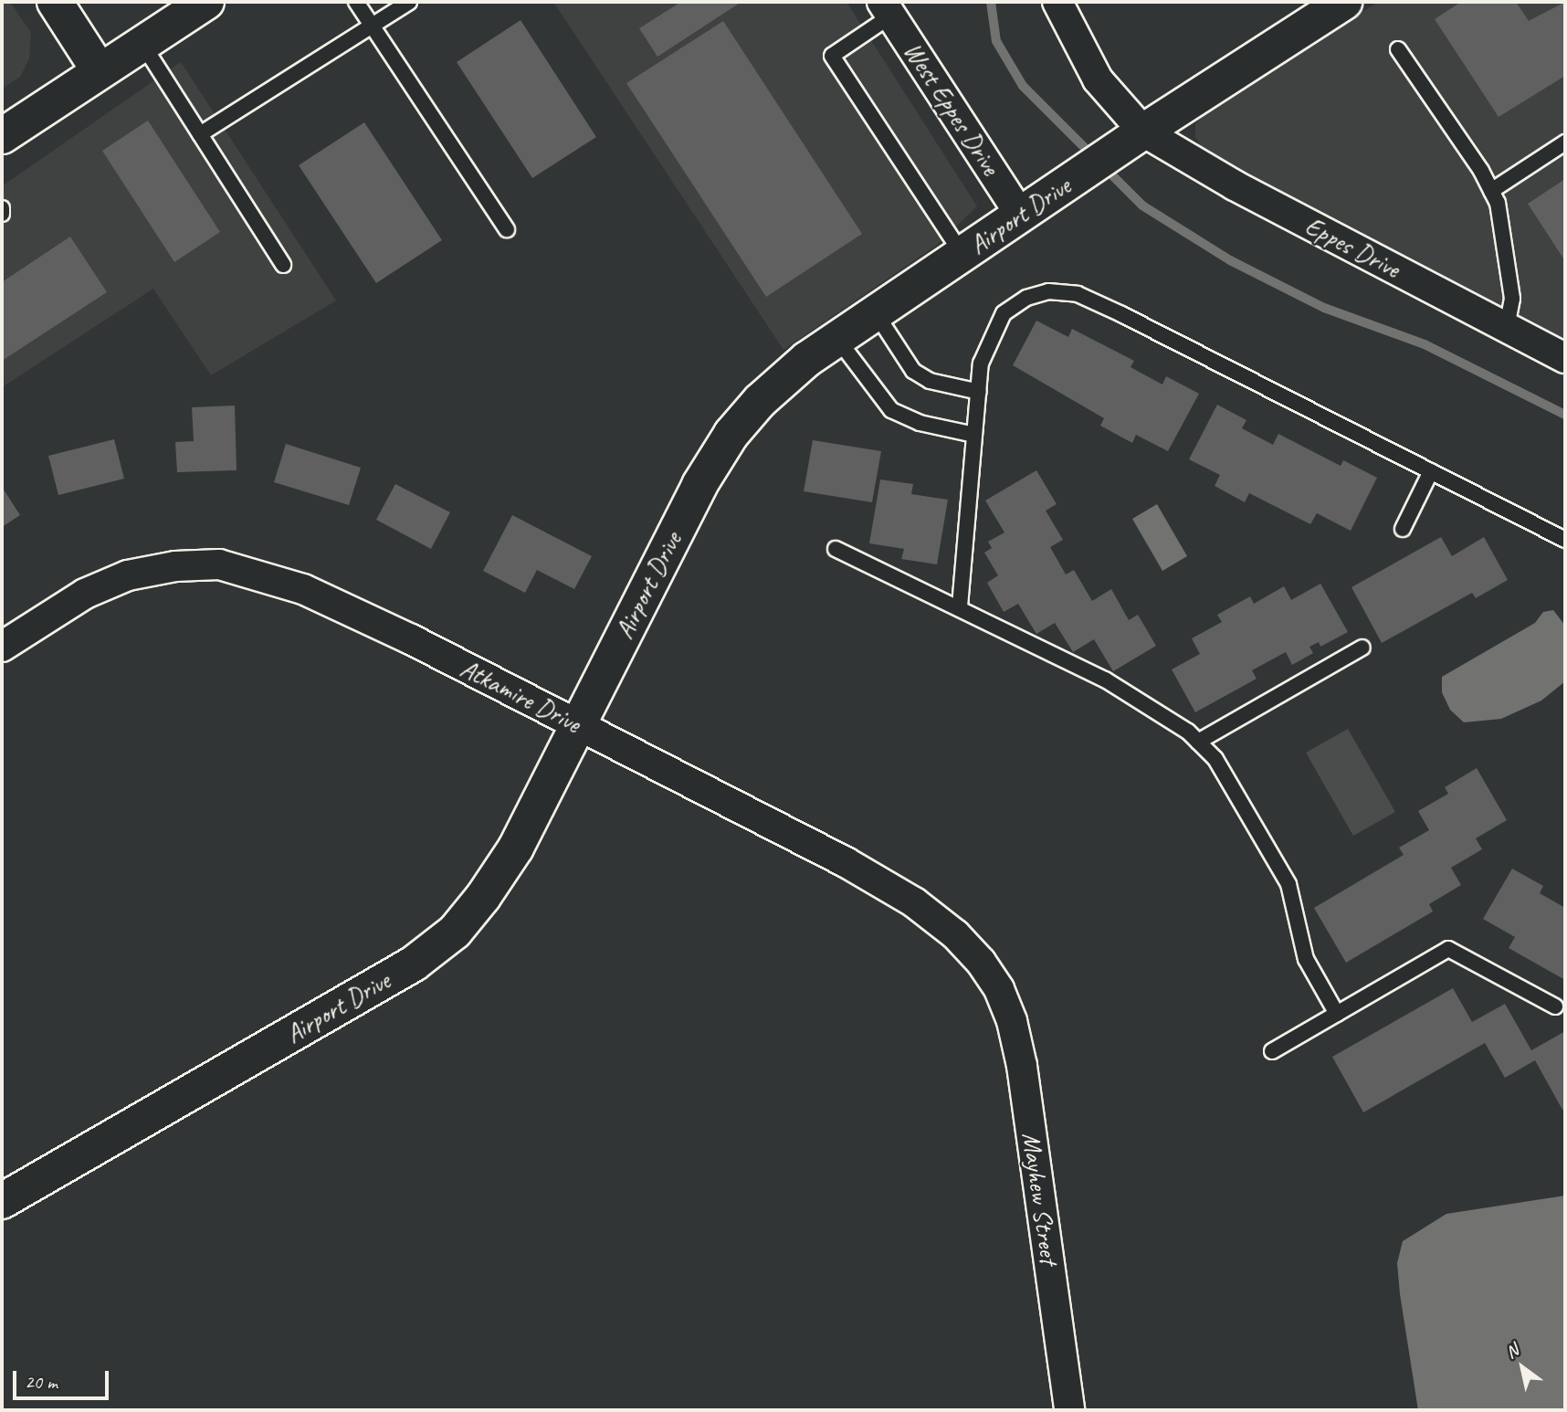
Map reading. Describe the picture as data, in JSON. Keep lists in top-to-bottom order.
{
  "streets": {
    "street": [
      "West Eppes Drive",
      "Airport Drive",
      "Eppes Drive",
      "Atkamire Drive",
      "Mayhew Street"
    ]
  },
  "crossings": [
    ["West Eppes Drive", "Airport Drive"],
    ["Airport Drive", "Eppes Drive"],
    ["Airport Drive", "Atkamire Drive"],
    ["Atkamire Drive", "Mayhew Street"]
  ],
  "scale_bar": "20 m",
  "north": "top left"
}
